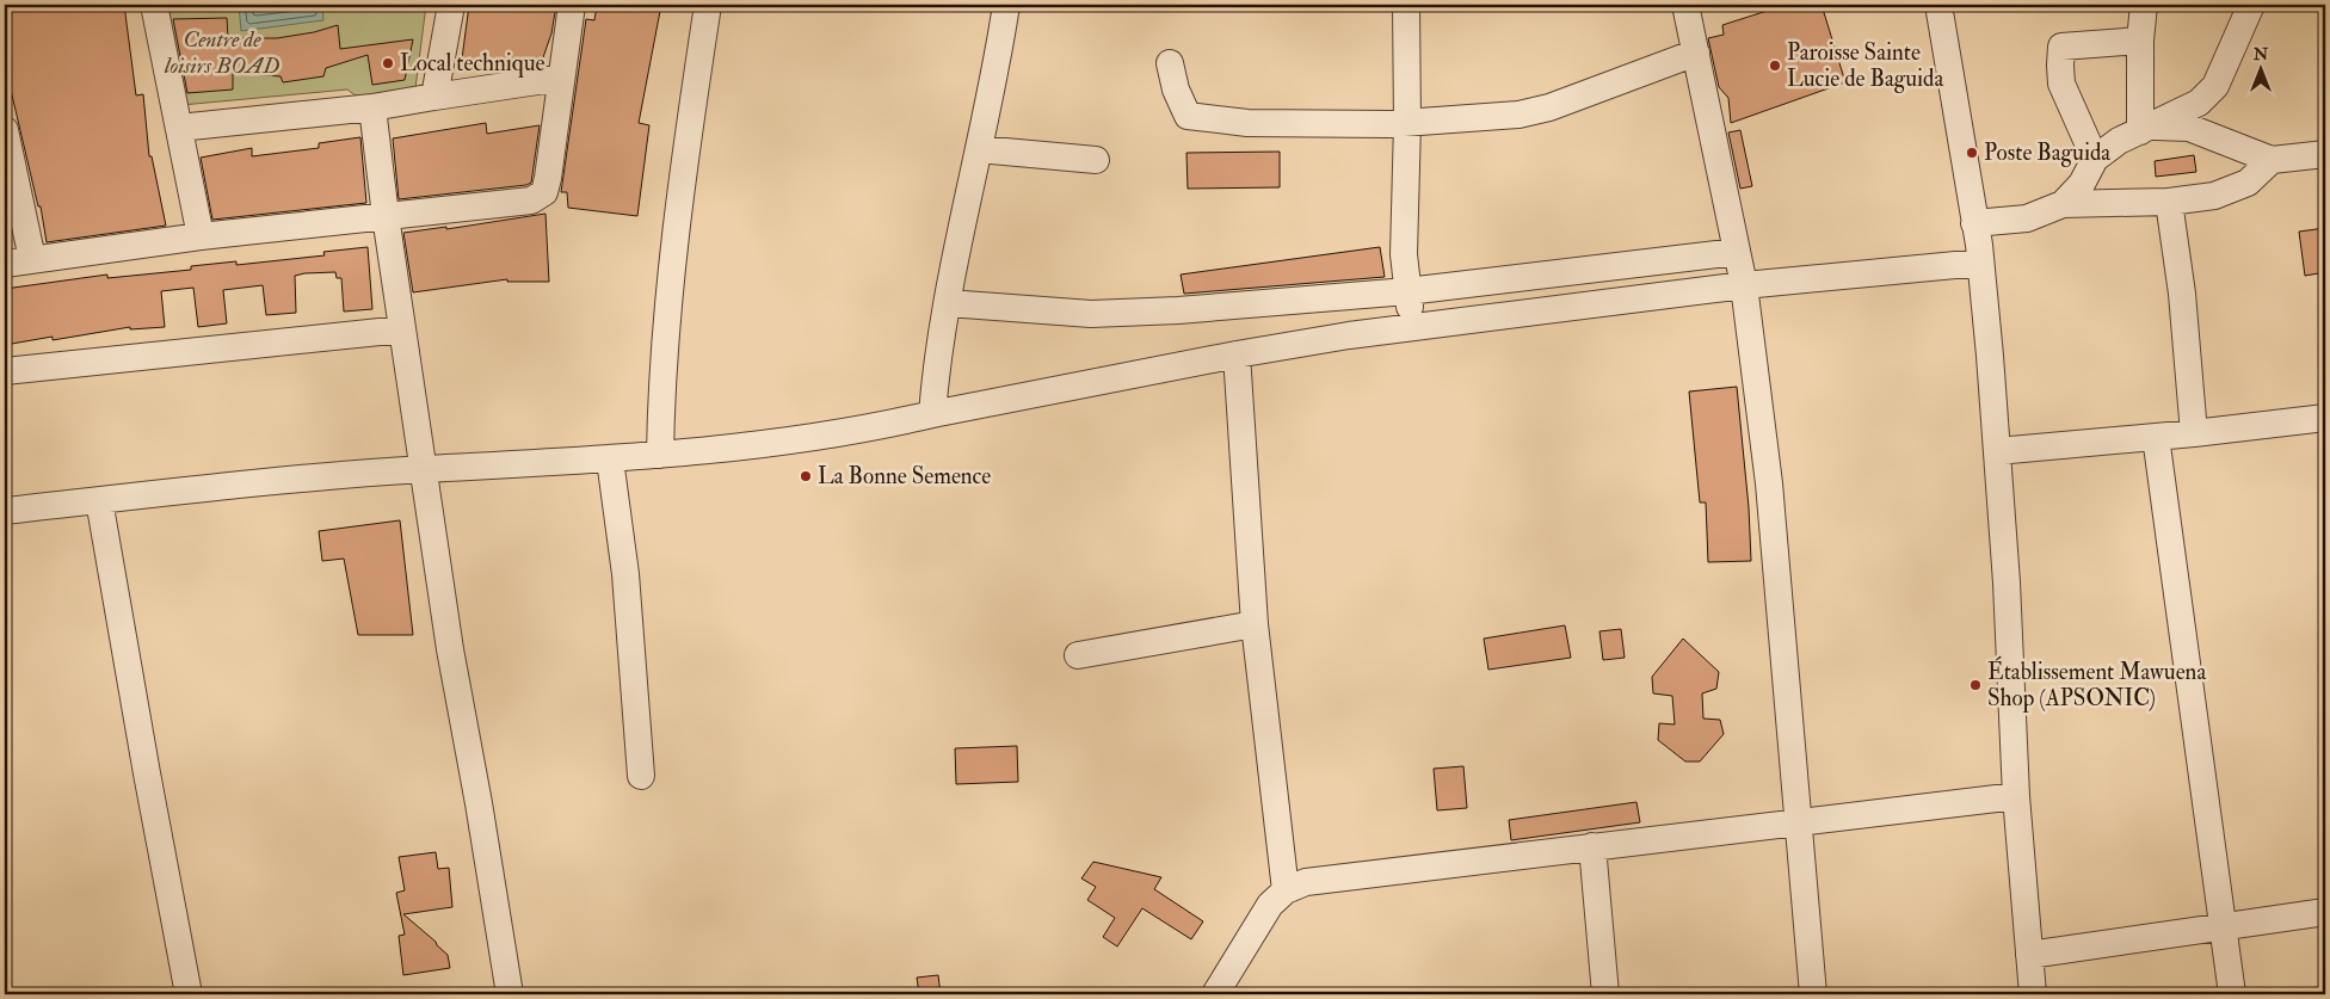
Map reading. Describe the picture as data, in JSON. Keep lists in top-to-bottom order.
{
  "parks": ["Centre de loisirs BOAD"],
  "places": [
    "Local technique",
    "Paroisse Sainte Lucie de Baguida",
    "Poste Baguida",
    "La Bonne Semence",
    "Établissement Mawuena Shop (APSONIC)"
  ],
  "north": "top"
}
